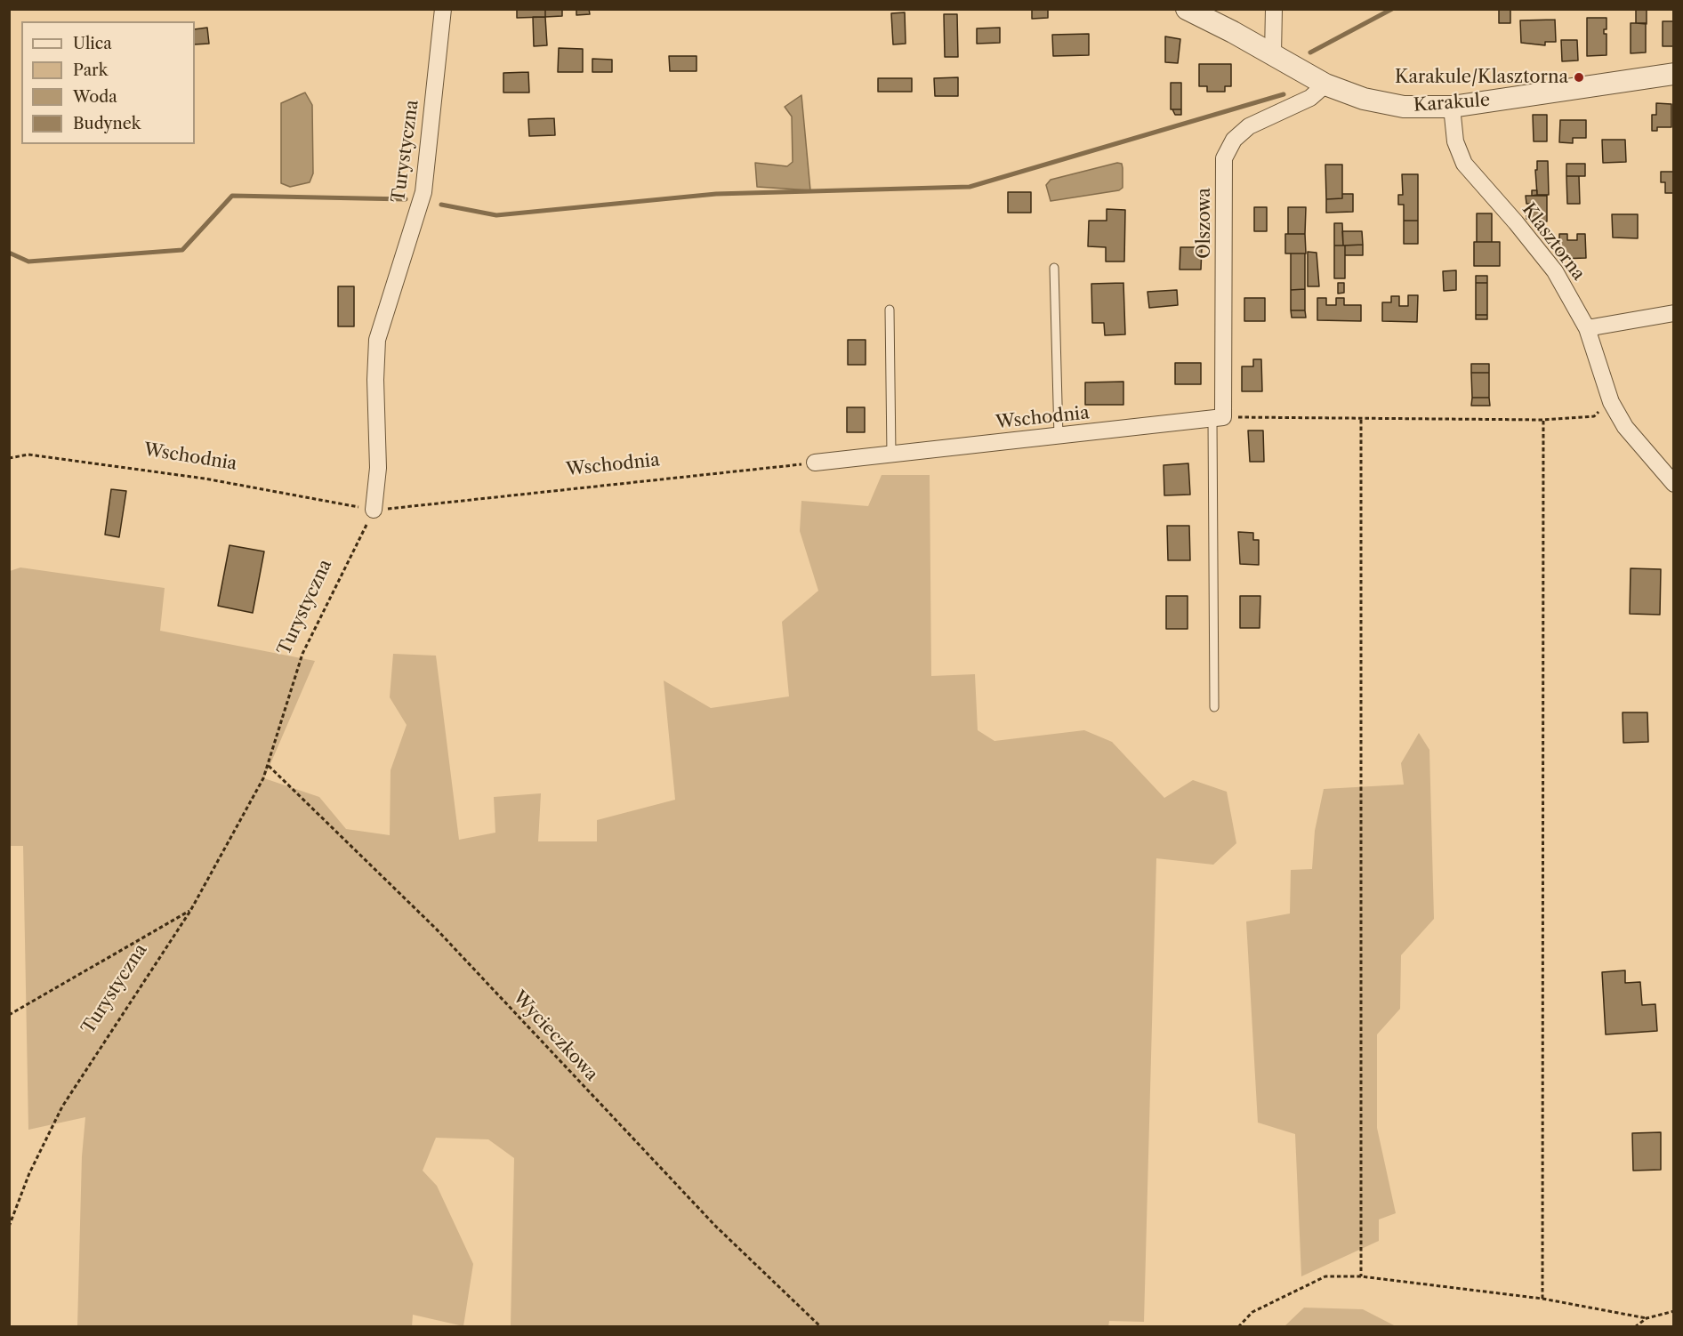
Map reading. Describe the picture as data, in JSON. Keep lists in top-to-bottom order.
{
  "streets": {
    "street": [
      "Karakule",
      "Turystyczna",
      "Olszowa",
      "Klasztorna",
      "Wschodnia"
    ],
    "path": ["Wycieczkowa"]
  },
  "crossings": [
    ["Karakule", "Olszowa"],
    ["Karakule", "Klasztorna"],
    ["Turystyczna", "Wschodnia"],
    ["Turystyczna", "Wycieczkowa"],
    ["Olszowa", "Wschodnia"]
  ],
  "places": ["Karakule/Klasztorna"],
  "legend": [
    "Ulica",
    "Park",
    "Woda",
    "Budynek"
  ]
}
